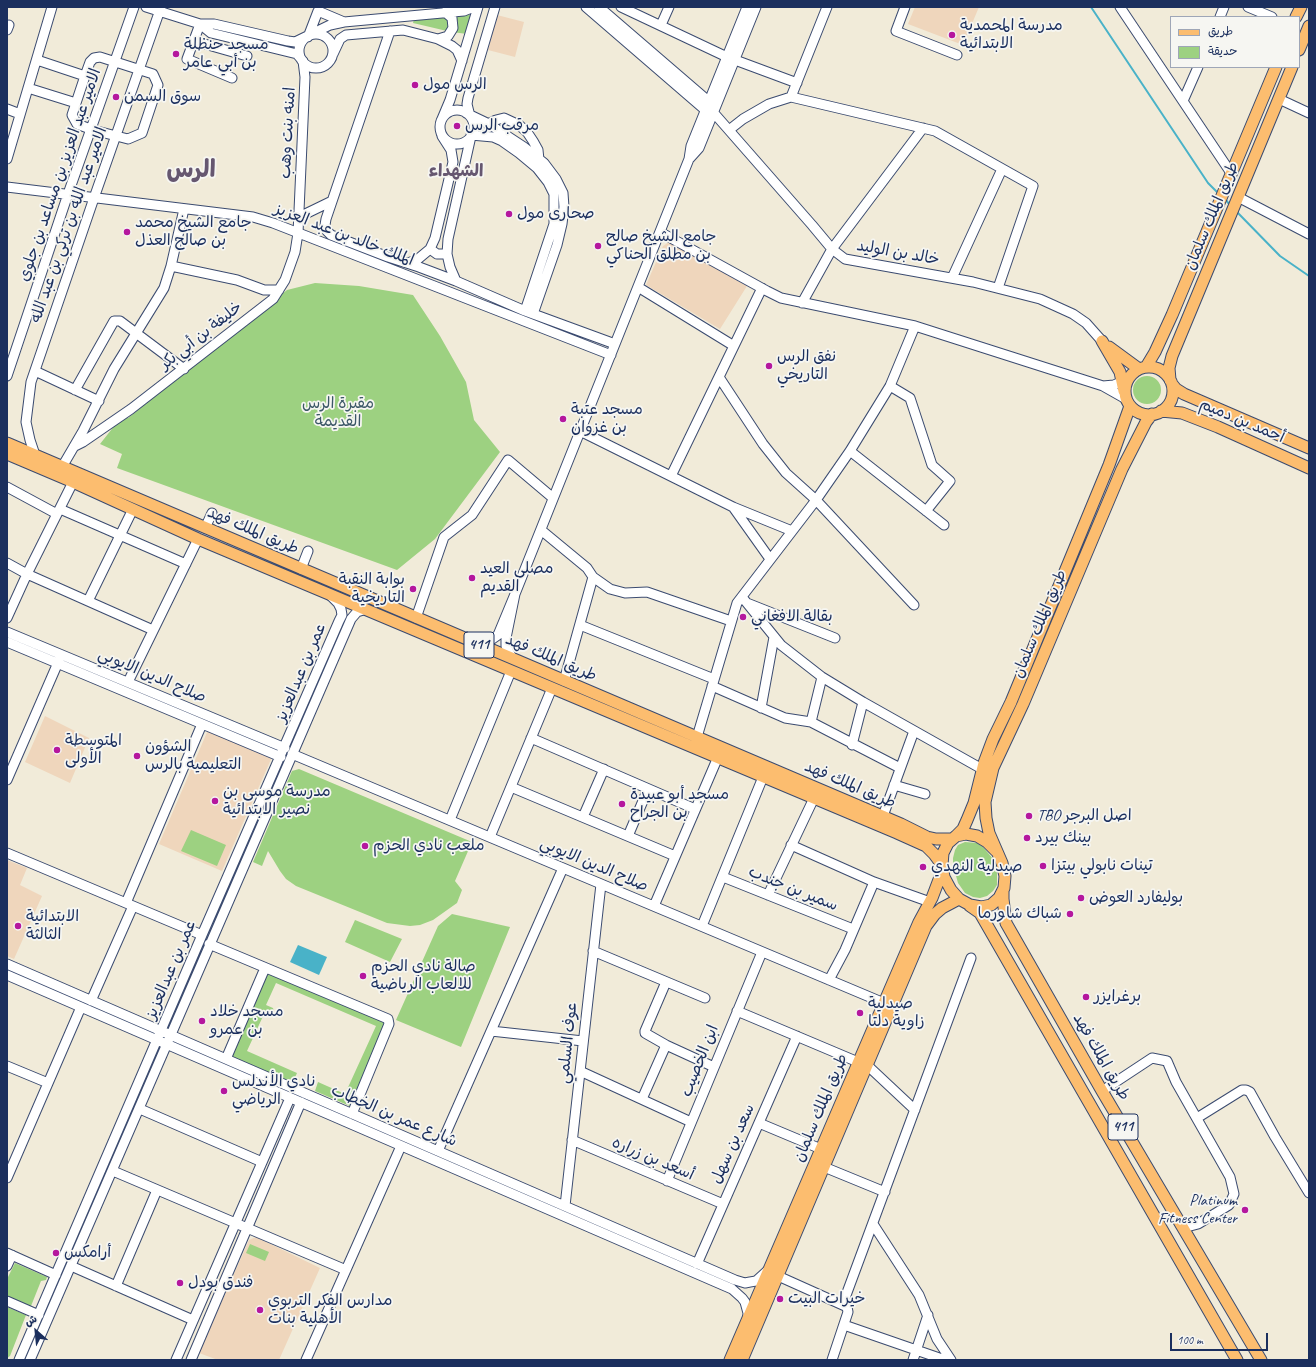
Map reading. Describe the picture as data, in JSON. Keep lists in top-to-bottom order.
{
  "streets": {
    "main road": [
      "طريق الملك سلمان",
      "أحمد بن دميم",
      "طريق الملك فهد",
      "411"
    ],
    "street": [
      "امنه بنت وهب",
      "الامير عبد العزيز بن مساعد بن جلوي",
      "الامير عبد الله بن تركي بن عبد الله",
      "الملك خالد بن عبد العزيز",
      "خالد بن الوليد",
      "خليفة بن أبي بكر",
      "عمر بن عبدالعزيز",
      "صلاح الدين الايوبي",
      "سمير بن جندب",
      "عوف السلمي",
      "ابن الخصيب",
      "شارع عمر بن الخطاب",
      "سعد بن سهل",
      "أسعد بن زراره"
    ]
  },
  "crossings": [
    ["امنه بنت وهب", "خليفة بن أبي بكر"],
    ["الامير عبد العزيز بن مساعد بن جلوي", "الملك خالد بن عبد العزيز"],
    ["طريق الملك سلمان", "أحمد بن دميم"],
    ["طريق الملك سلمان", "طريق الملك فهد"],
    ["طريق الملك سلمان", "صلاح الدين الايوبي"],
    ["طريق الملك سلمان", "شارع عمر بن الخطاب"],
    ["الامير عبد الله بن تركي بن عبد الله", "الملك خالد بن عبد العزيز"],
    ["الامير عبد الله بن تركي بن عبد الله", "طريق الملك فهد"],
    ["الملك خالد بن عبد العزيز", "خليفة بن أبي بكر"],
    ["خليفة بن أبي بكر", "طريق الملك فهد"],
    ["طريق الملك فهد", "عمر بن عبدالعزيز"],
    ["عمر بن عبدالعزيز", "صلاح الدين الايوبي"],
    ["عمر بن عبدالعزيز", "شارع عمر بن الخطاب"],
    ["صلاح الدين الايوبي", "عوف السلمي"],
    ["صلاح الدين الايوبي", "ابن الخصيب"],
    ["عوف السلمي", "شارع عمر بن الخطاب"],
    ["عوف السلمي", "أسعد بن زراره"],
    ["ابن الخصيب", "أسعد بن زراره"],
    ["شارع عمر بن الخطاب", "سعد بن سهل"],
    ["سعد بن سهل", "أسعد بن زراره"]
  ],
  "districts": ["الرس", "الشهداء"],
  "parks": ["مقبرة الرس القديمة"],
  "places": [
    "مدرسة المحمدية الابتدائية",
    "مسجد حنظلة بن أبي عامر",
    "الرس مول",
    "سوق السمن",
    "مرقب الرس",
    "صحارى مول",
    "جامع الشيخ محمد بن صالح العذل",
    "جامع الشيخ صالح بن مطلق الحناكي",
    "نفق الرس التاريخي",
    "مسجد عتبة بن غزوان",
    "مصلى العيد القديم",
    "بوابة النقبة التاريخية",
    "بقالة الافغاني",
    "المتوسطة الأولى",
    "الشؤون التعليمية بالرس",
    "مدرسة موسى بن نصير الابتدائية",
    "مسجد أبو عبيدة بن الجراح",
    "TBO اصل البرجر",
    "بينك بيرد",
    "ملعب نادي الحزم",
    "تينات نابولي بيتزا",
    "صيدلية النهدي",
    "بوليفارد العوض",
    "شباك شاورما",
    "الابتدائية الثالثة",
    "صالة نادي الحزم للالعاب الرياضية",
    "برغرايزر",
    "صيدلية زاوية دلتا",
    "مسجد خلاد بن عمرو",
    "نادي الأندلس الرياضي",
    "Platinum Fitness Center",
    "أرامكس",
    "فندق بودل",
    "خيرات البيت",
    "مدارس الفكر التربوي الأهلية بنات"
  ],
  "legend": ["طريق", "حديقة"],
  "scale_bar": "100 m",
  "north": "top left"
}
